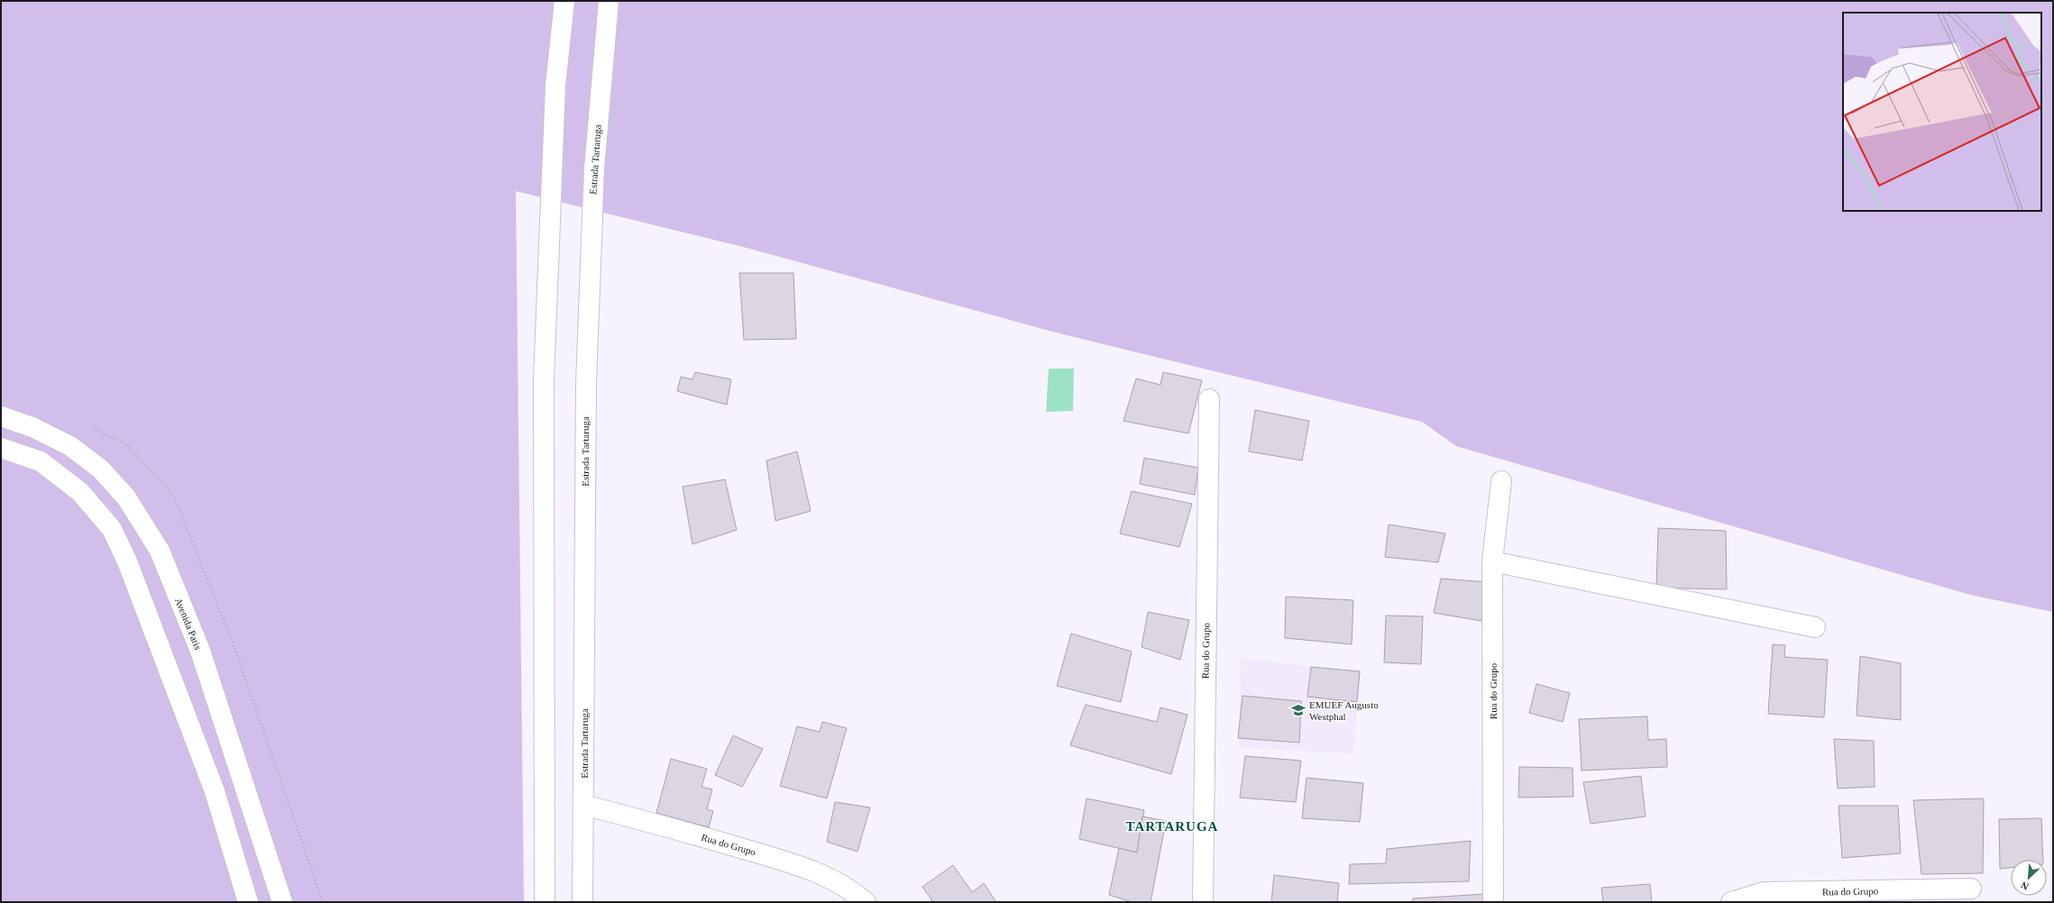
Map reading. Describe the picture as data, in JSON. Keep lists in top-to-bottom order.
{
  "streets": {
    "street": ["Estrada Tartaruga", "Avenida Paris", "Rua do Grupo"]
  },
  "crossings": [
    ["Estrada Tartaruga", "Rua do Grupo"]
  ],
  "districts": ["TARTARUGA"],
  "places": {
    "school or university": ["EMUEF Augusto Westphal"]
  },
  "north": "bottom left"
}
